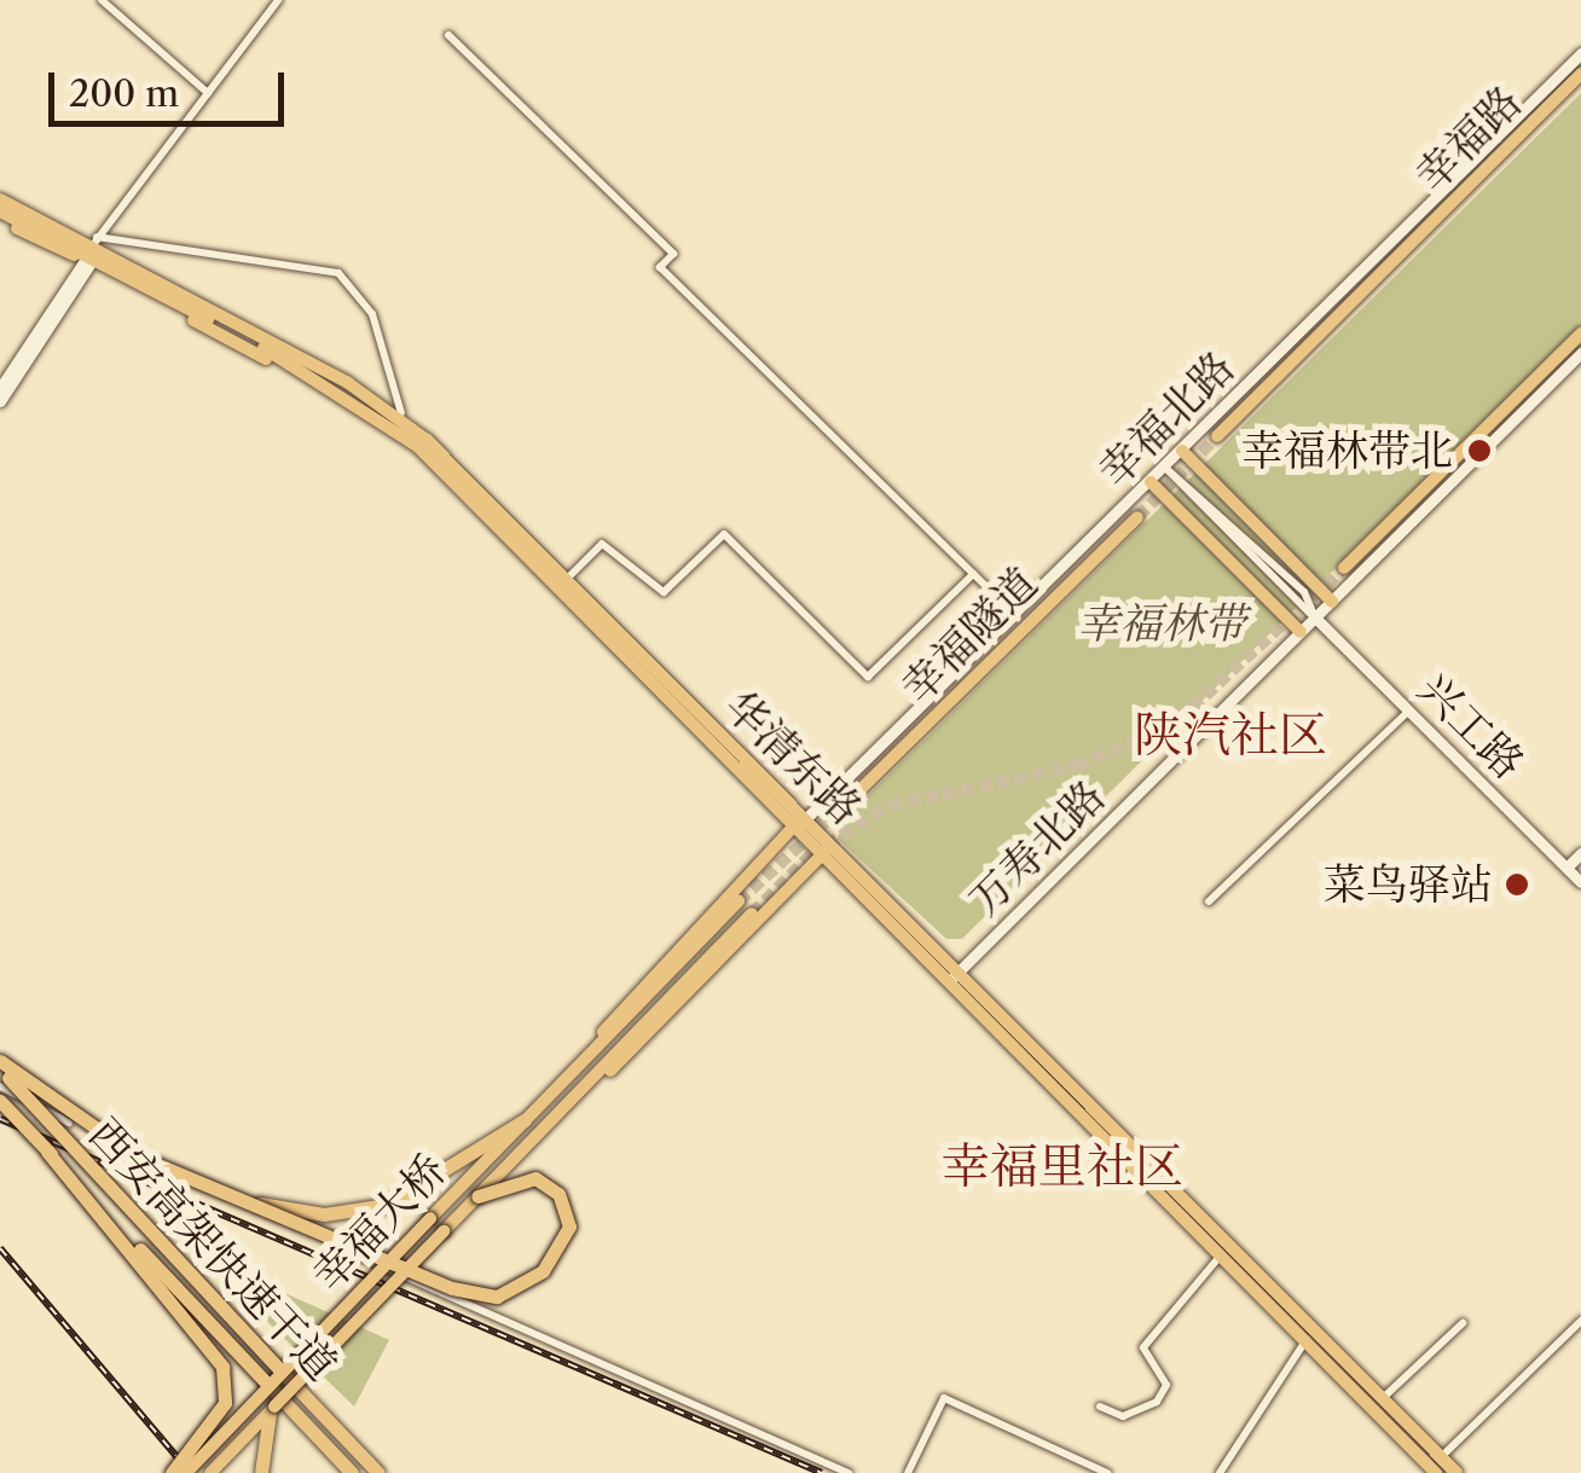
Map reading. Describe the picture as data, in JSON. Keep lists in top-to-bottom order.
{
  "streets": {
    "highway": ["西安高架快速干道"],
    "main road": [
      "幸福路",
      "幸福北路",
      "幸福隧道",
      "兴工路",
      "华清东路",
      "万寿北路",
      "幸福大桥"
    ]
  },
  "crossings": [
    ["幸福北路", "兴工路"],
    ["幸福北路", "华清东路"],
    ["兴工路", "万寿北路"],
    ["华清东路", "万寿北路"]
  ],
  "districts": ["陕汽社区", "幸福里社区"],
  "parks": ["幸福林带"],
  "places": ["幸福林带北", "菜鸟驿站"],
  "scale_bar": "200 m"
}
